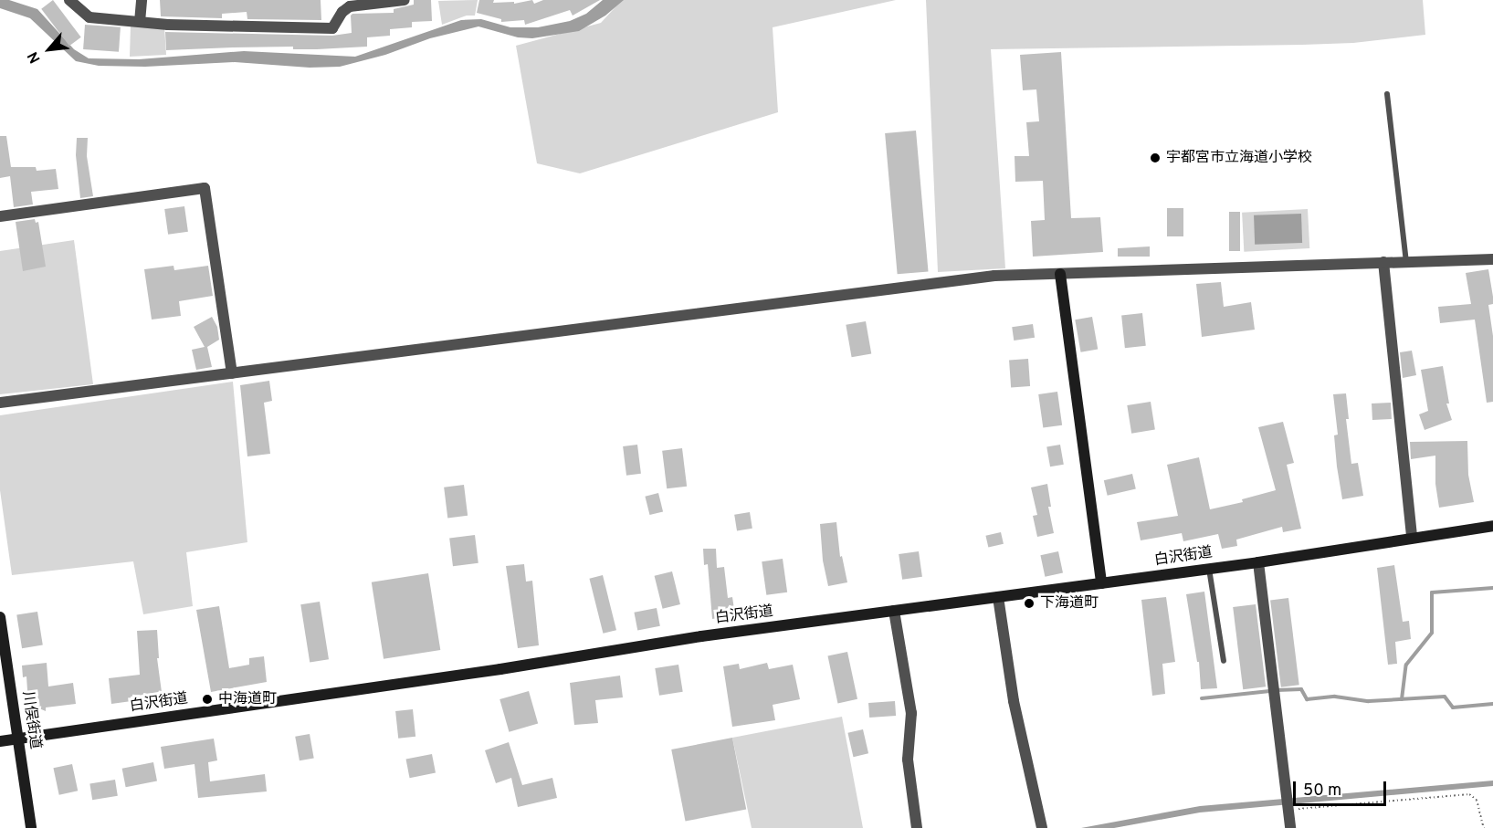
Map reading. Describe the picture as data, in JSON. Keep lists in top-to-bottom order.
{
  "streets": {
    "main road": ["白沢街道", "川俣街道"]
  },
  "crossings": [
    ["白沢街道", "川俣街道"]
  ],
  "places": ["宇都宮市立海道小学校", "下海道町", "中海道町"],
  "scale_bar": "50 m",
  "north": "bottom left"
}
